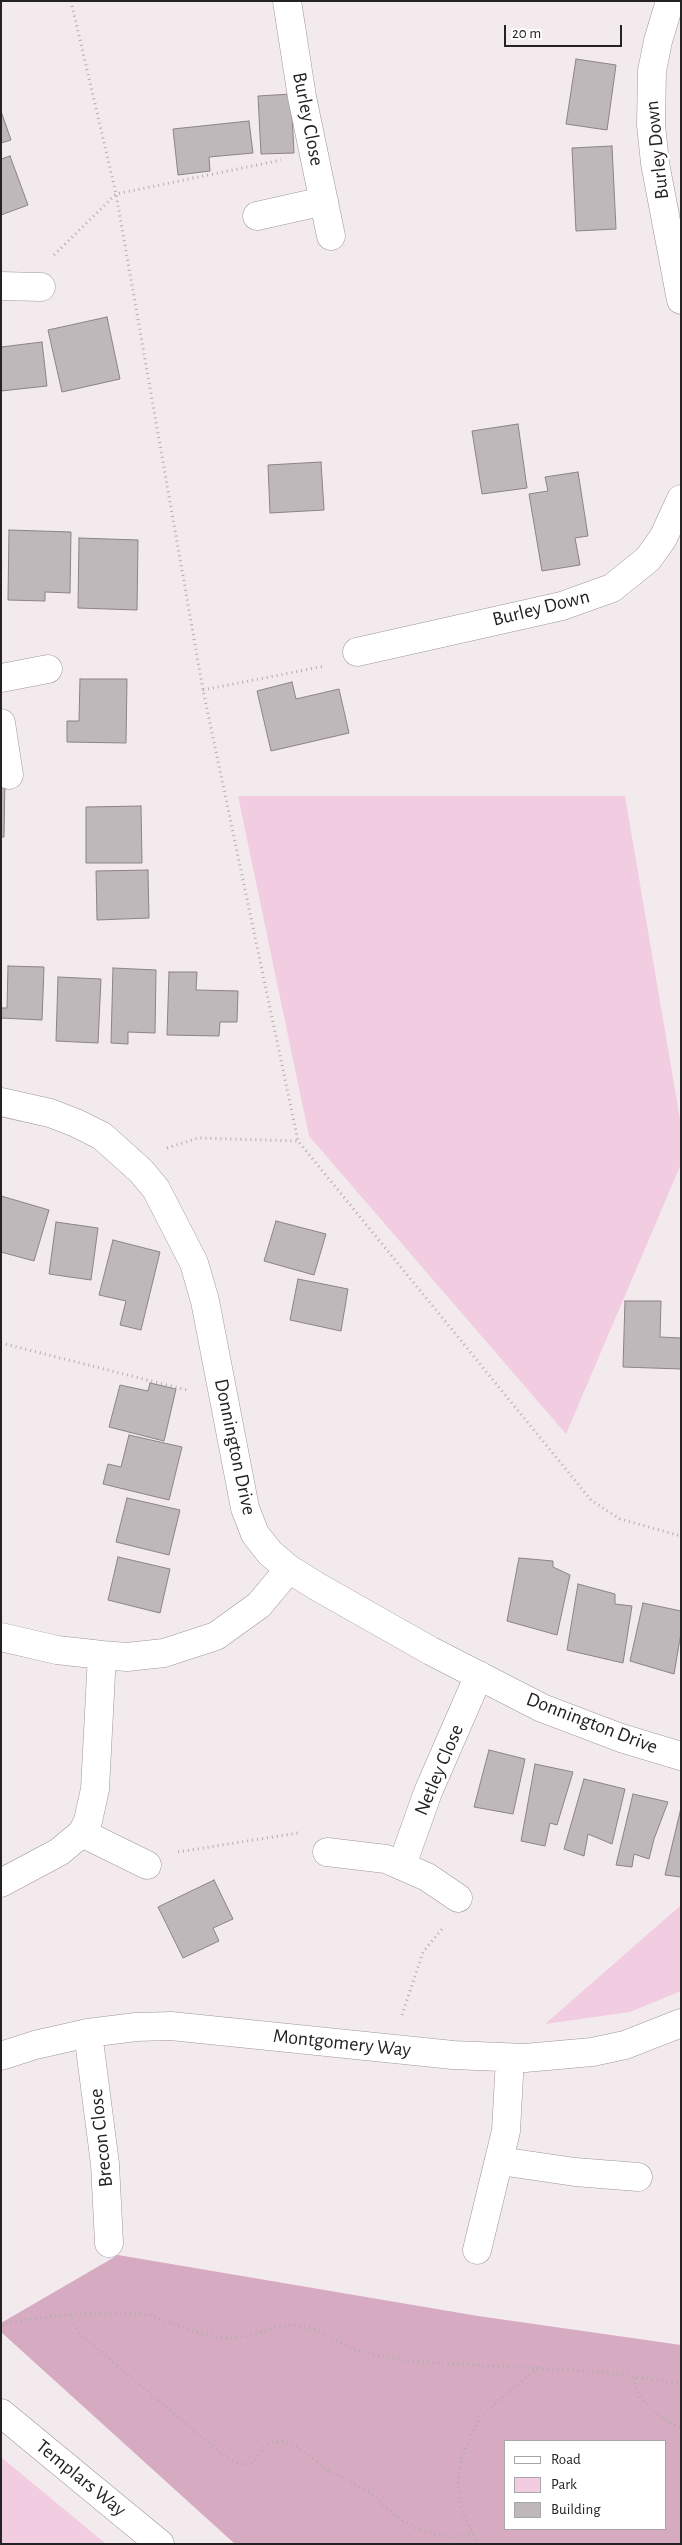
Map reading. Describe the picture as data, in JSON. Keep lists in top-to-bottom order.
{
  "streets": {
    "street": [
      "Burley Close",
      "Burley Down",
      "Donnington Drive",
      "Netley Close",
      "Montgomery Way",
      "Brecon Close",
      "Templars Way"
    ]
  },
  "crossings": [
    ["Donnington Drive", "Netley Close"],
    ["Montgomery Way", "Brecon Close"]
  ],
  "legend": ["Road", "Park", "Building"],
  "scale_bar": "20 m"
}
